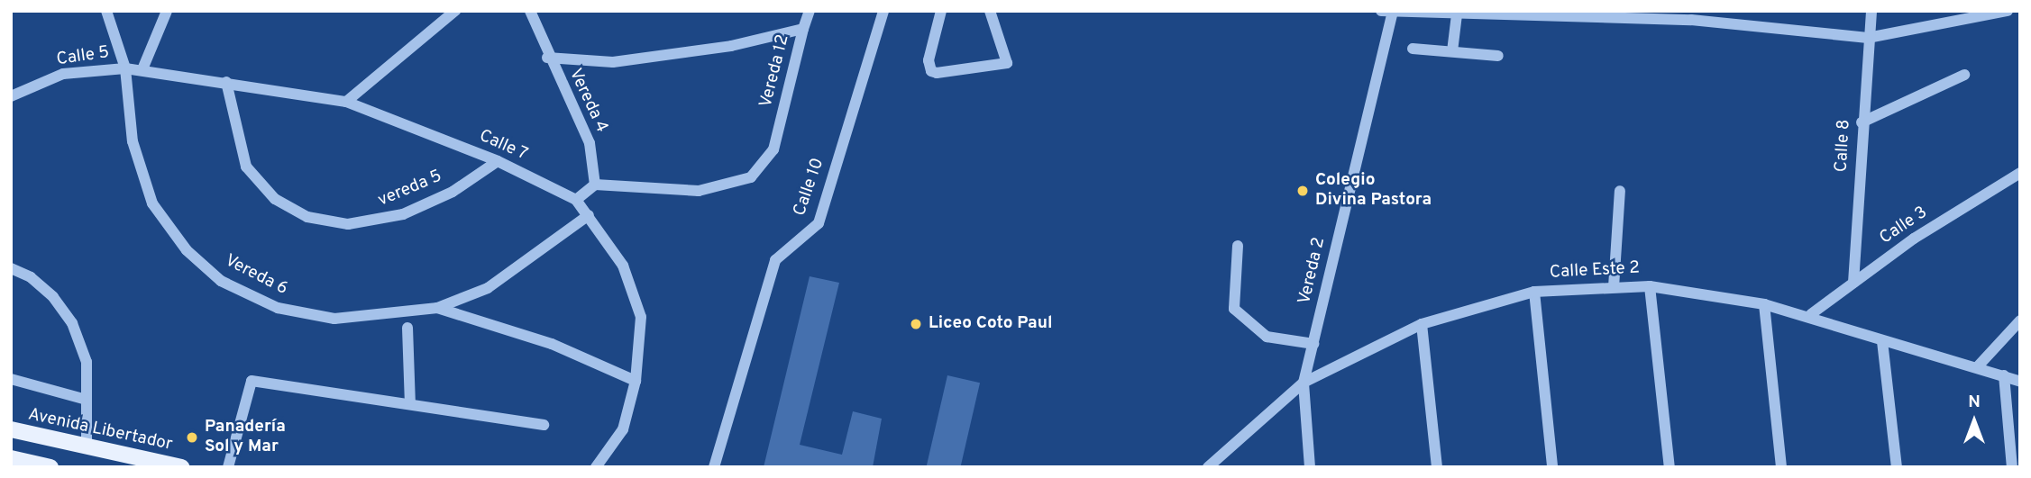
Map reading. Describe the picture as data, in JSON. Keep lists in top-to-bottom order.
{
  "streets": {
    "main road": ["Avenida Libertador"],
    "street": [
      "Calle 5",
      "Vereda 12",
      "Vereda 4",
      "Calle 7",
      "Calle 8",
      "Calle 10",
      "vereda 5",
      "Calle 3",
      "Vereda 2",
      "Calle Este 2",
      "Vereda 6"
    ]
  },
  "crossings": [
    ["Calle 5", "Calle 7"],
    ["Calle 5", "Vereda 6"],
    ["Vereda 12", "Vereda 4"],
    ["Calle 7", "vereda 5"],
    ["Calle 7", "Vereda 6"],
    ["Calle 8", "Calle 3"],
    ["Calle 3", "Calle Este 2"],
    ["Vereda 2", "Calle Este 2"]
  ],
  "places": ["Colegio Divina Pastora", "Liceo Coto Paul", "Panadería Sol y Mar"],
  "north": "top"
}
